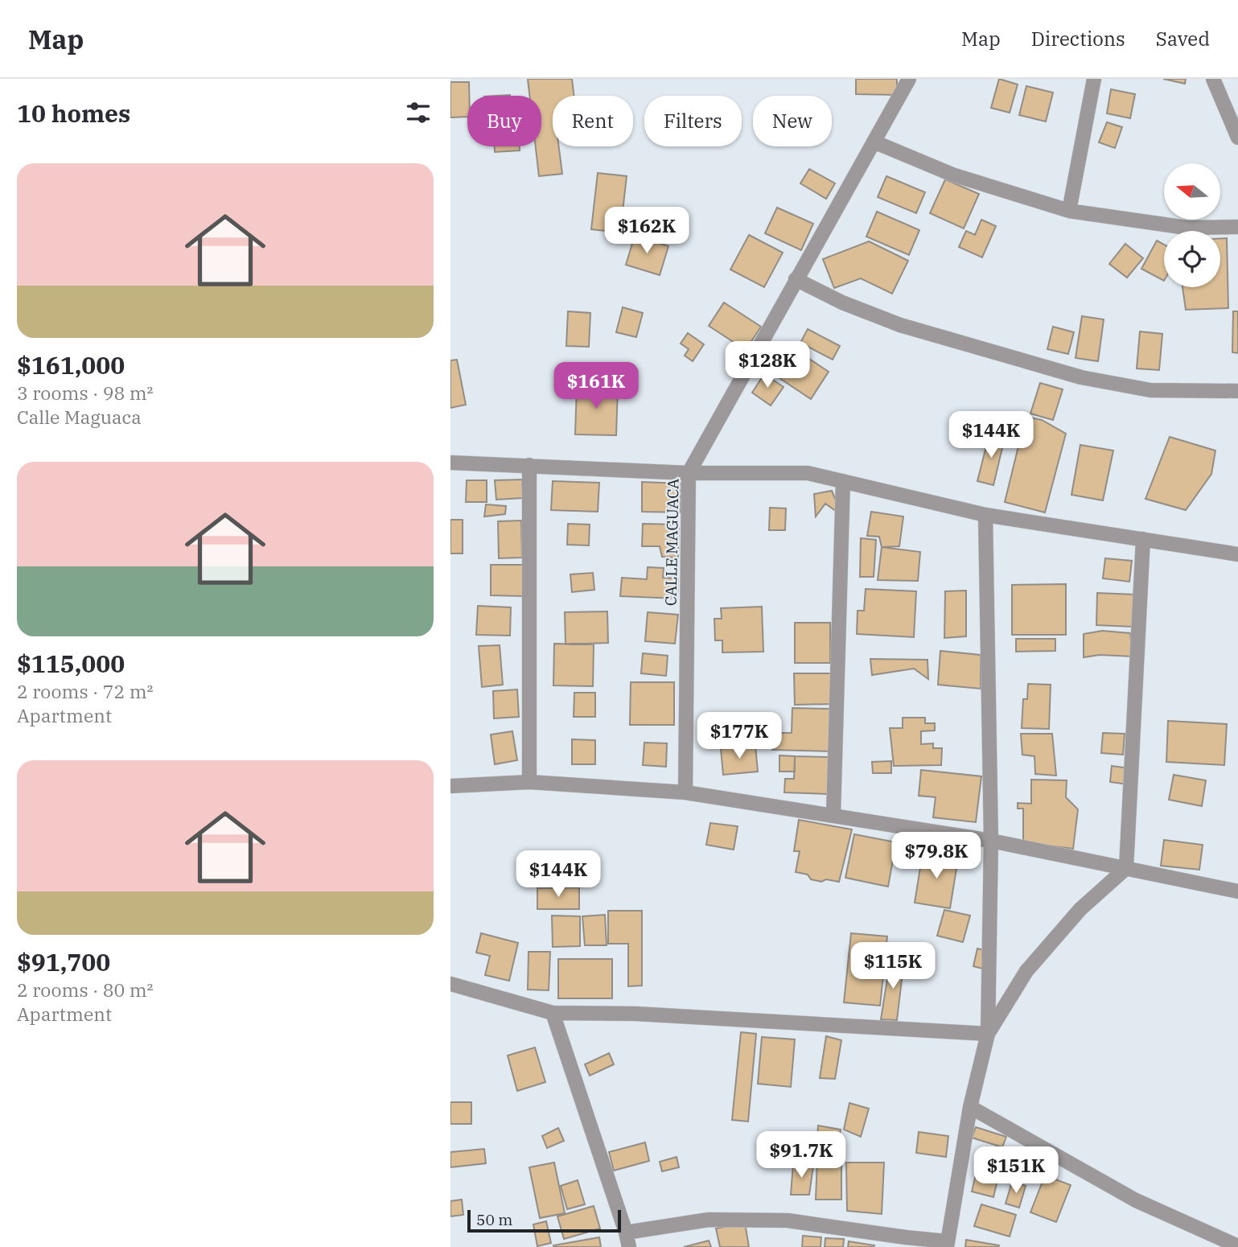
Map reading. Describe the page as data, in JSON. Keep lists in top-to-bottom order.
{
  "streets": {
    "street": ["CALLE MAGUACA"]
  },
  "scale_bar": "50 m",
  "north": "left",
  "page": {
    "header": "Map",
    "nav": ["Map", "Directions", "Saved"],
    "heading": "10 homes",
    "chip": [
      "Buy",
      "Rent",
      "Filters",
      "New"
    ],
    "list": [
      {
        "name": "$161,000",
        "note": "3 rooms · 98 m² · Calle Maguaca"
      },
      {
        "name": "$115,000",
        "note": "2 rooms · 72 m² · Apartment"
      },
      {
        "name": "$91,700",
        "note": "2 rooms · 80 m² · Apartment"
      }
    ],
    "price": [
      "$162K",
      "$128K",
      "$161K",
      "$144K",
      "$177K",
      "$79.8K",
      "$144K",
      "$115K",
      "$91.7K",
      "$151K"
    ],
    "scale": "50 m"
  }
}
